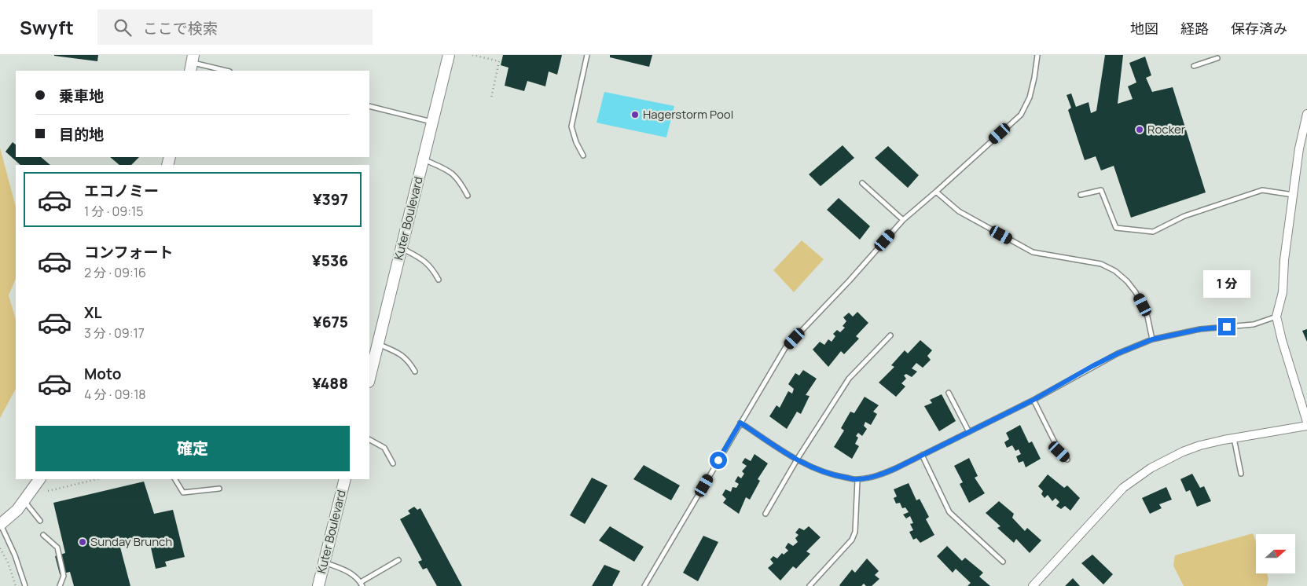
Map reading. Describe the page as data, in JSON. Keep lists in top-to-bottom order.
{
  "streets": {
    "street": ["Kuter Boulevard"]
  },
  "places": ["Hagerstorm Pool", "Rocker", "Sunday Brunch"],
  "north": "right",
  "page": {
    "header": "Swyft",
    "search": "ここで検索",
    "nav": ["地図", "経路", "保存済み"],
    "banner": ["乗車地", "目的地"],
    "list": [
      {
        "name": "エコノミー",
        "note": "1 分 · 09:15",
        "value": "¥397"
      },
      {
        "name": "コンフォート",
        "note": "2 分 · 09:16",
        "value": "¥536"
      },
      {
        "name": "XL",
        "note": "3 分 · 09:17",
        "value": "¥675"
      },
      {
        "name": "Moto",
        "note": "4 分 · 09:18",
        "value": "¥488"
      }
    ],
    "bubble": "1 分",
    "buttons": "確定"
  }
}
